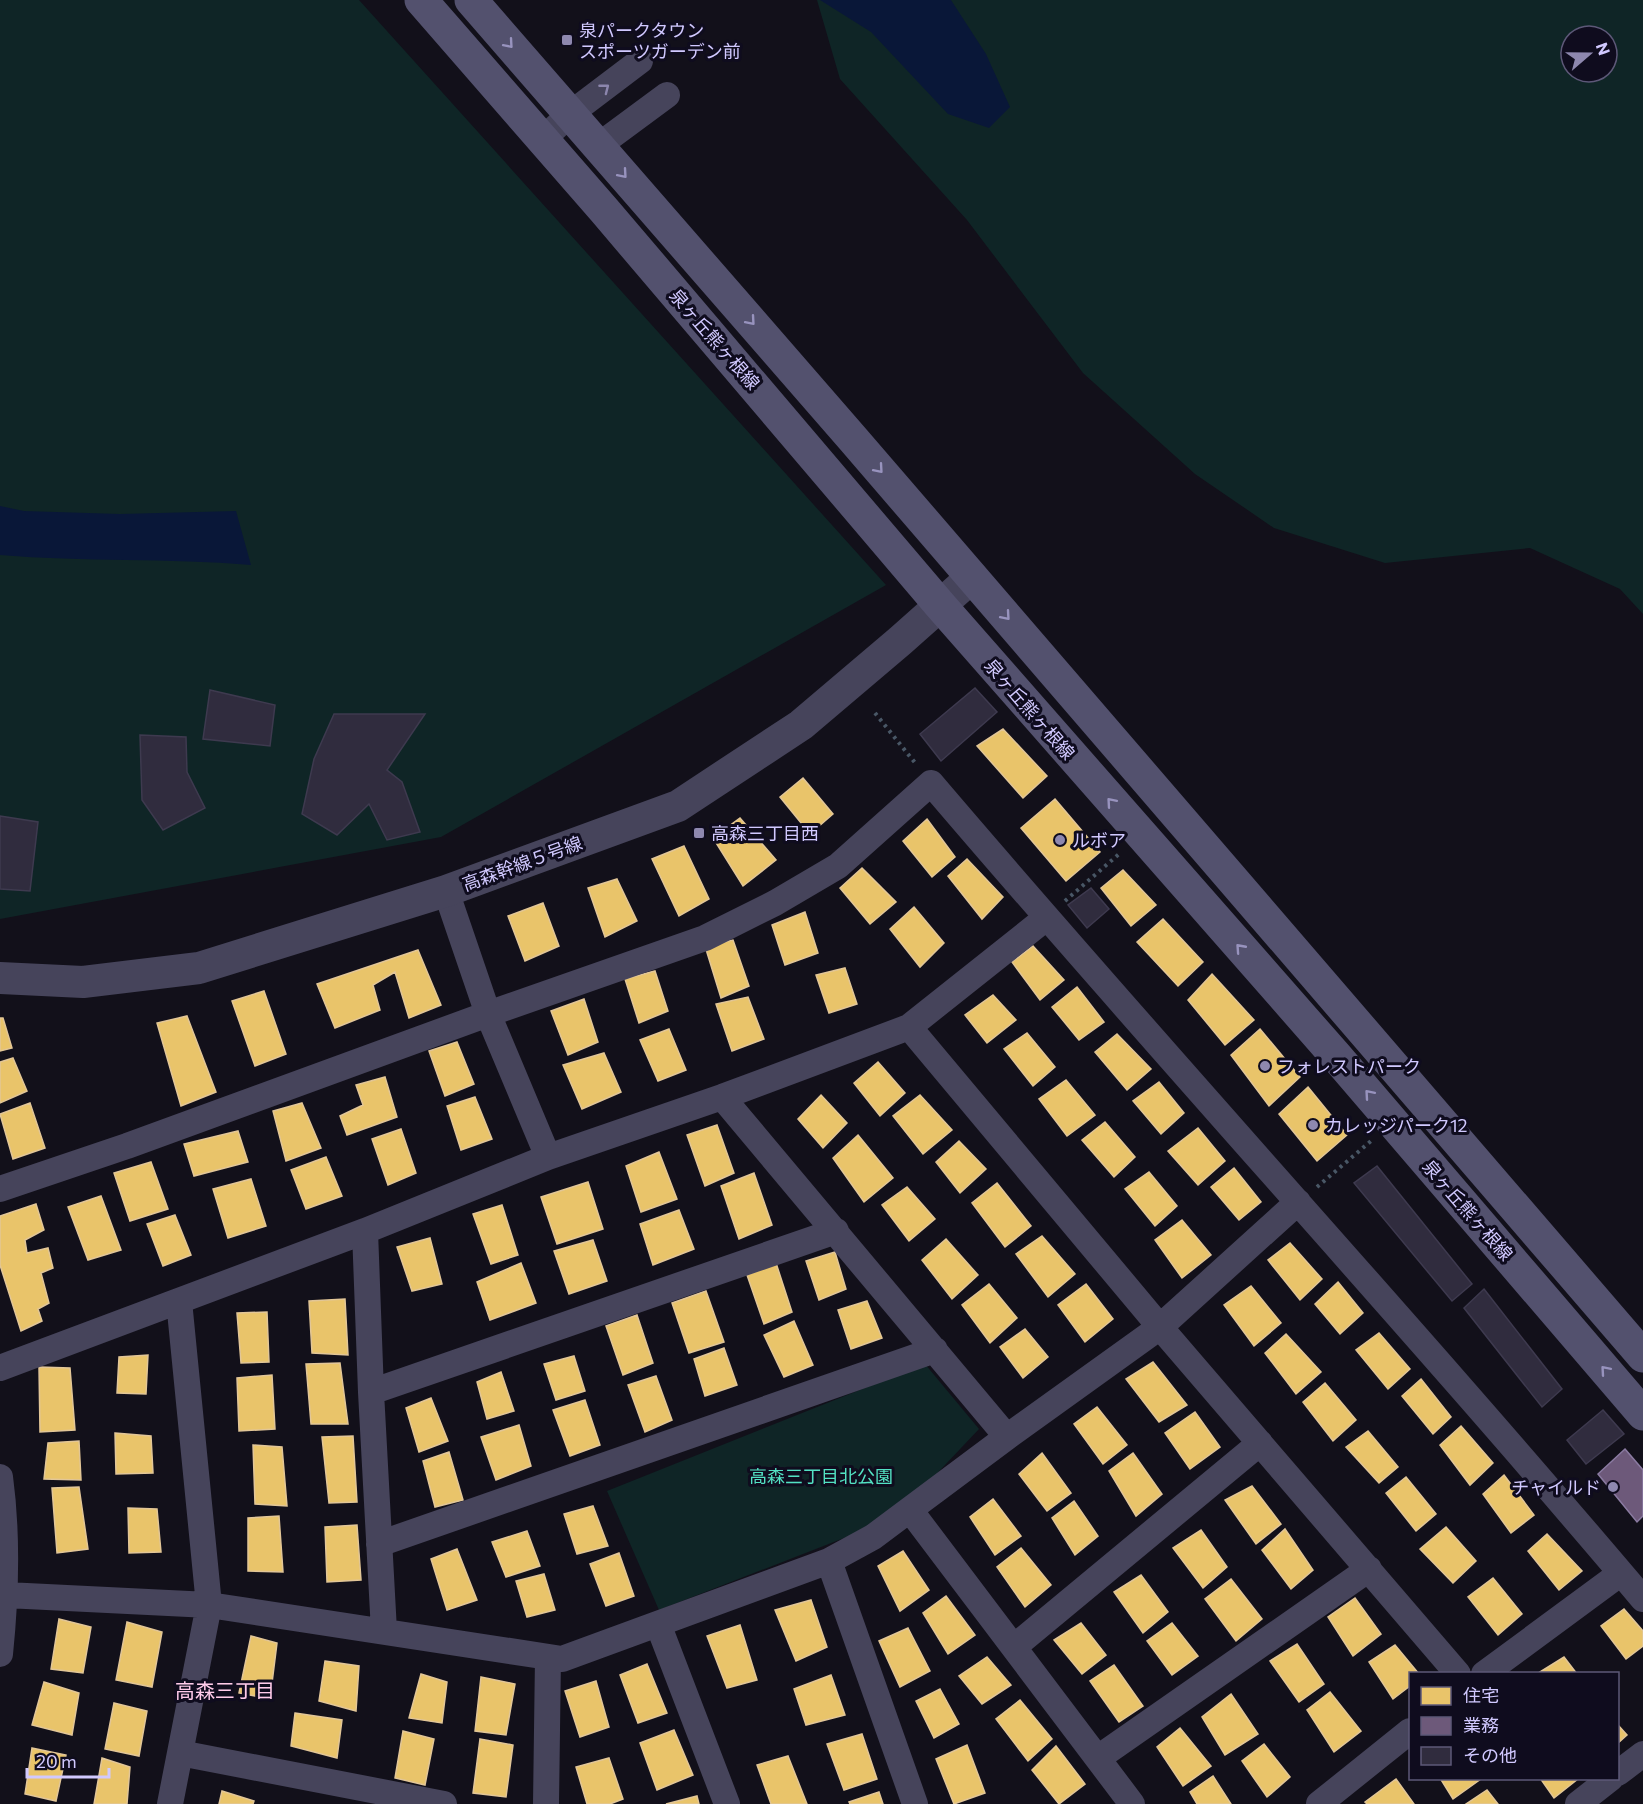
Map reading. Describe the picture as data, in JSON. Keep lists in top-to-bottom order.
{
  "streets": {
    "main road": ["泉ヶ丘熊ヶ根線"],
    "street": ["高森幹線５号線"]
  },
  "crossings": [
    ["泉ヶ丘熊ヶ根線", "高森幹線５号線"]
  ],
  "districts": ["高森三丁目"],
  "parks": ["高森三丁目北公園"],
  "places": {
    "transit": ["泉パークタウン スポーツガーデン前", "高森三丁目西"],
    "other": [
      "ルボア",
      "フォレストパーク",
      "カレッジパーク12",
      "チャイルド"
    ]
  },
  "legend": ["住宅", "業務", "その他"],
  "scale_bar": "20 m",
  "north": "right"
}
